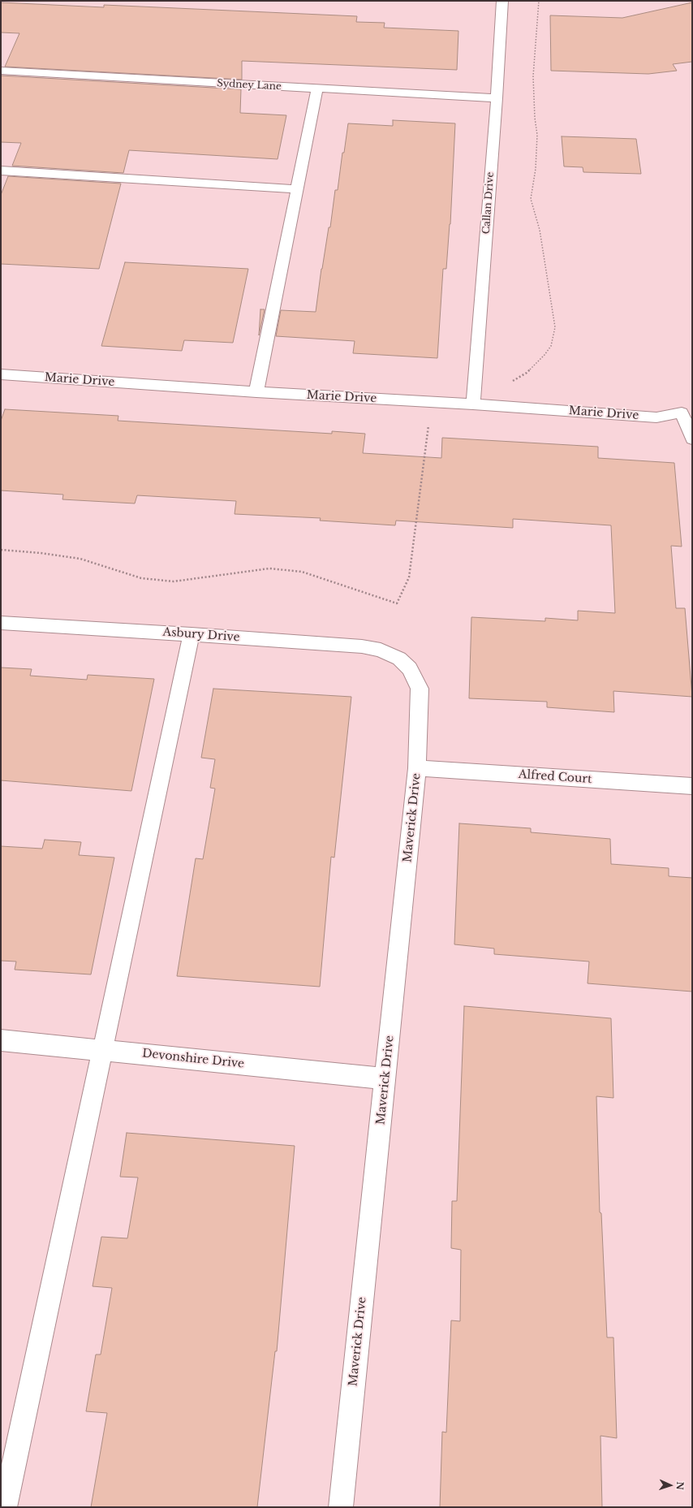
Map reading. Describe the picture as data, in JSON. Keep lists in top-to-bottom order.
{
  "streets": {
    "street": [
      "Sydney Lane",
      "Callan Drive",
      "Marie Drive",
      "Asbury Drive",
      "Alfred Court",
      "Maverick Drive",
      "Devonshire Drive"
    ]
  },
  "crossings": [
    ["Sydney Lane", "Callan Drive"],
    ["Callan Drive", "Marie Drive"],
    ["Asbury Drive", "Maverick Drive"],
    ["Alfred Court", "Maverick Drive"],
    ["Maverick Drive", "Devonshire Drive"]
  ],
  "north": "right"
}
